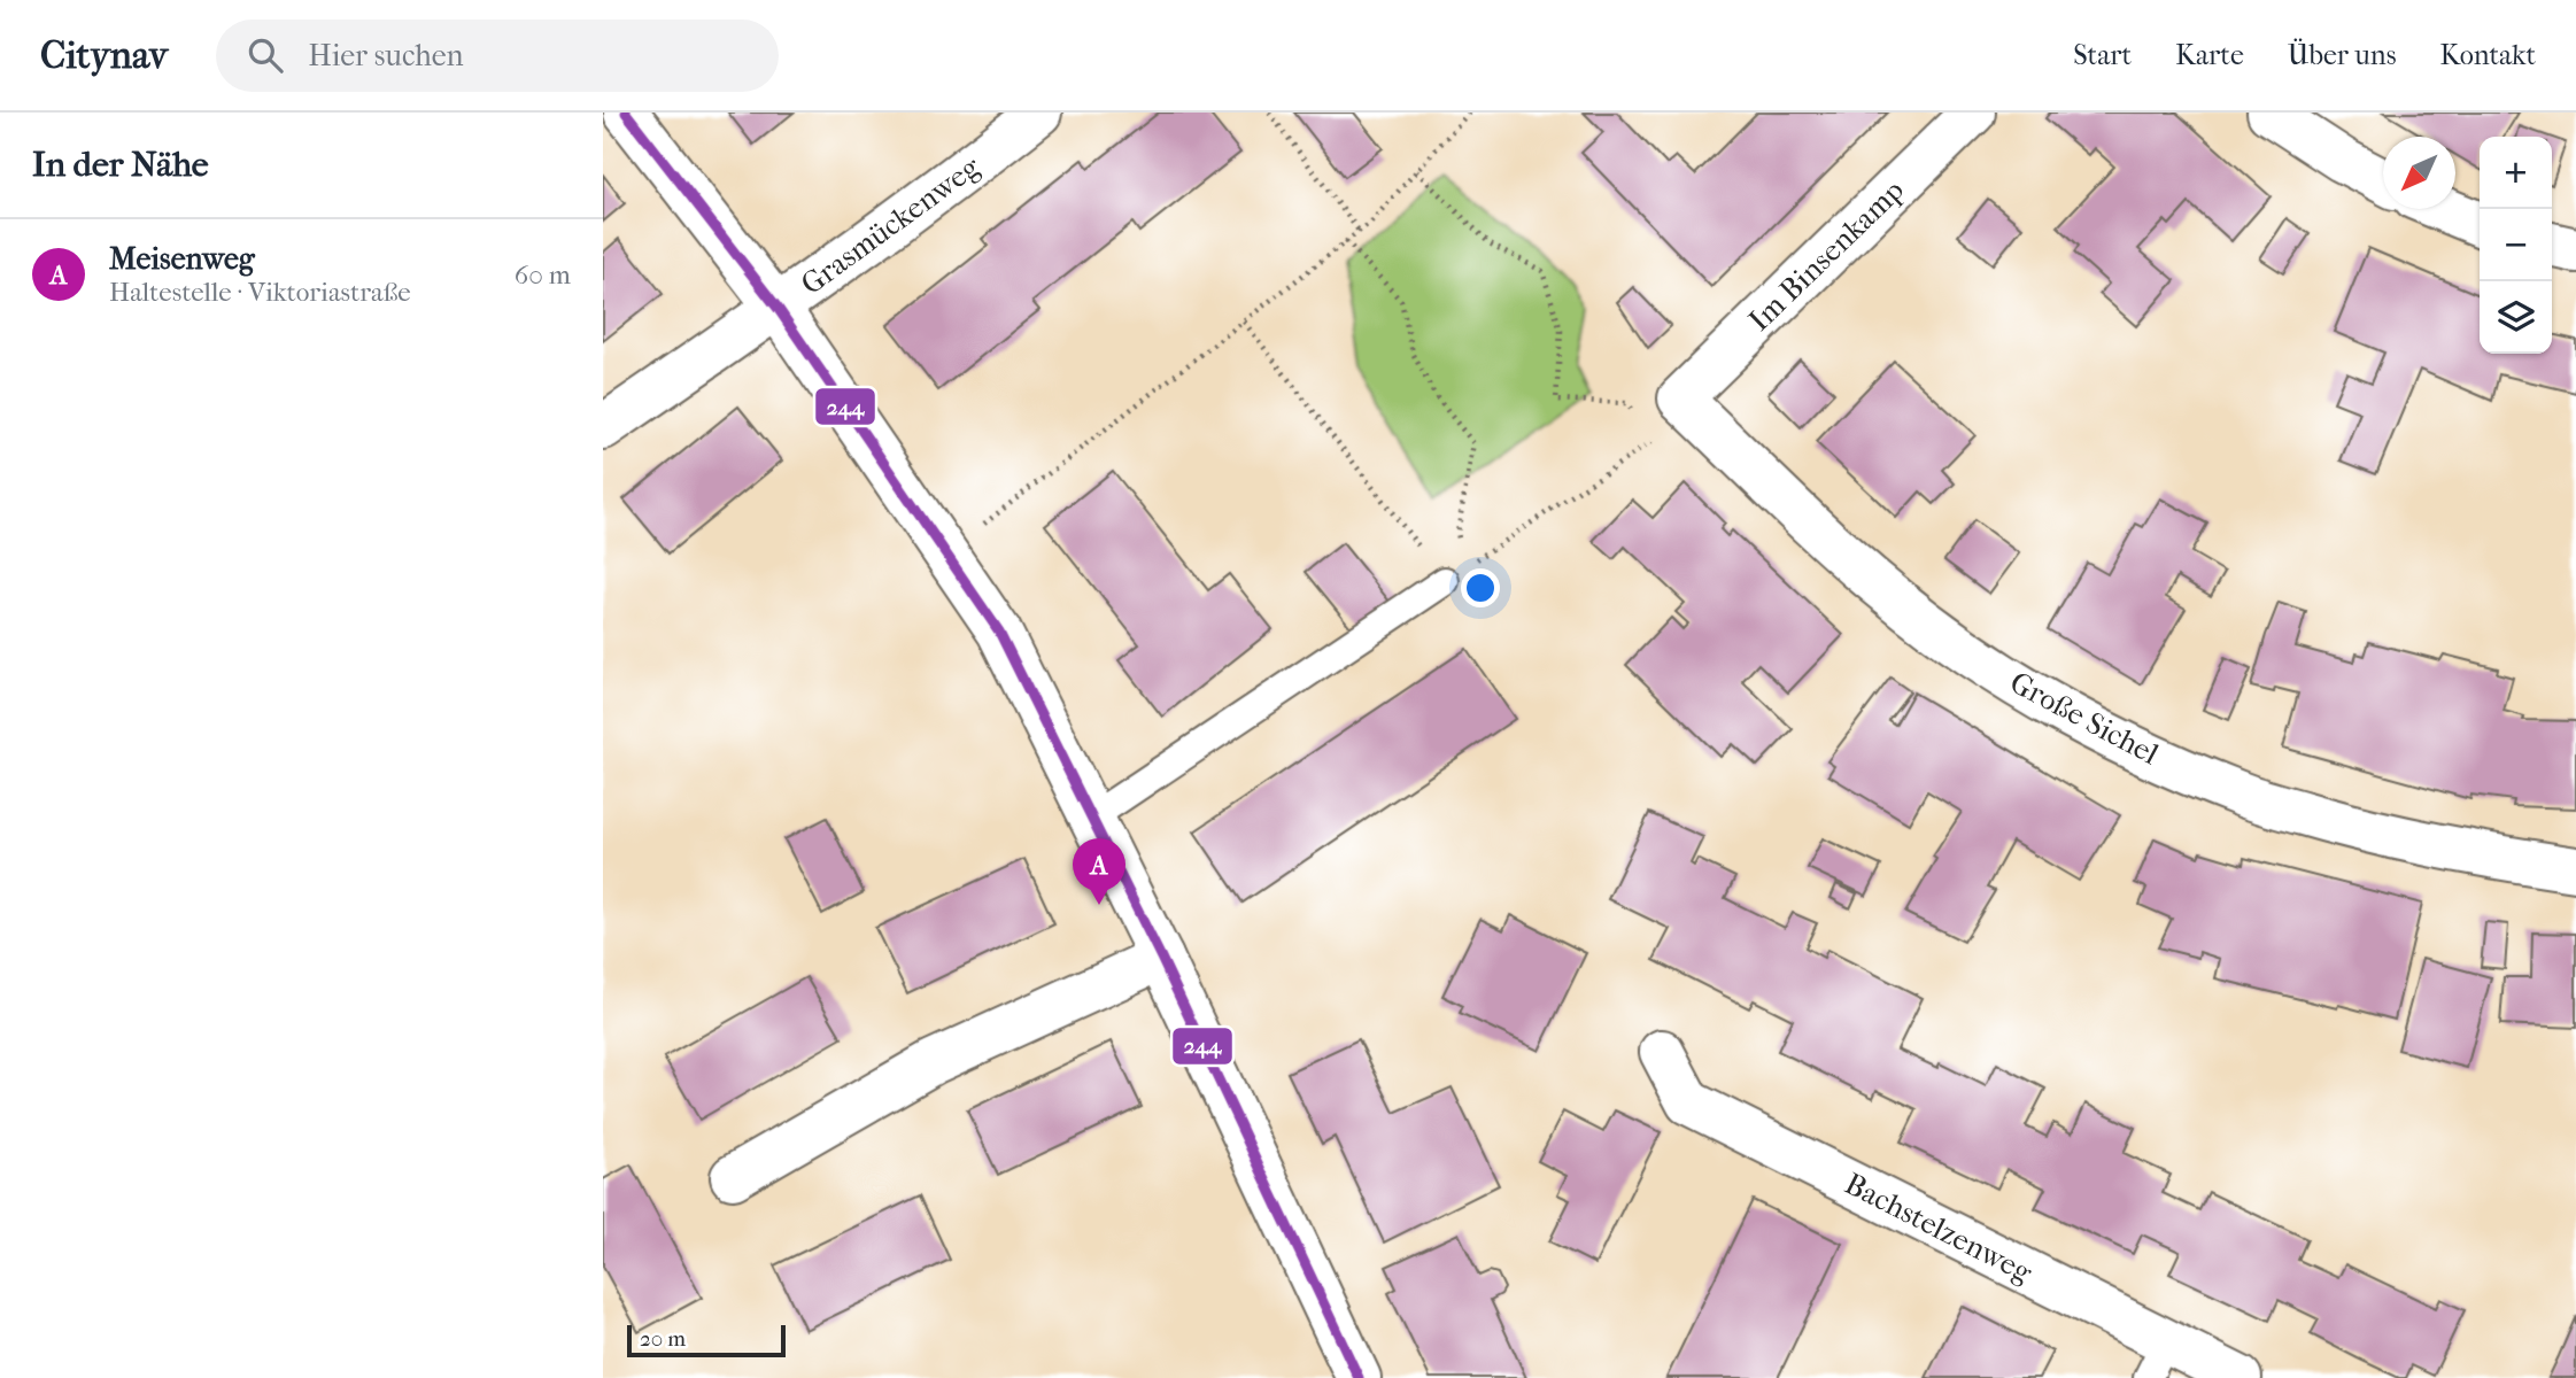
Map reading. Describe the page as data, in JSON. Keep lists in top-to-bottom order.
{
  "streets": {
    "street": [
      "Grasmückenweg",
      "Im Binsenkamp",
      "Große Sichel",
      "Bachstelzenweg"
    ]
  },
  "crossings": [
    ["Im Binsenkamp", "Große Sichel"]
  ],
  "lines": ["transit line 244"],
  "scale_bar": "20 m",
  "north": "bottom left",
  "page": {
    "header": "Citynav",
    "search": "Hier suchen",
    "nav": [
      "Start",
      "Karte",
      "Über uns",
      "Kontakt"
    ],
    "heading": "In der Nähe",
    "map_buttons": ["+", "−"],
    "list": [
      {
        "mark": "A",
        "name": "Meisenweg",
        "note": "Haltestelle · Viktoriastraße",
        "value": "60 m"
      }
    ],
    "pins": "A",
    "scale": "20 m"
  }
}
